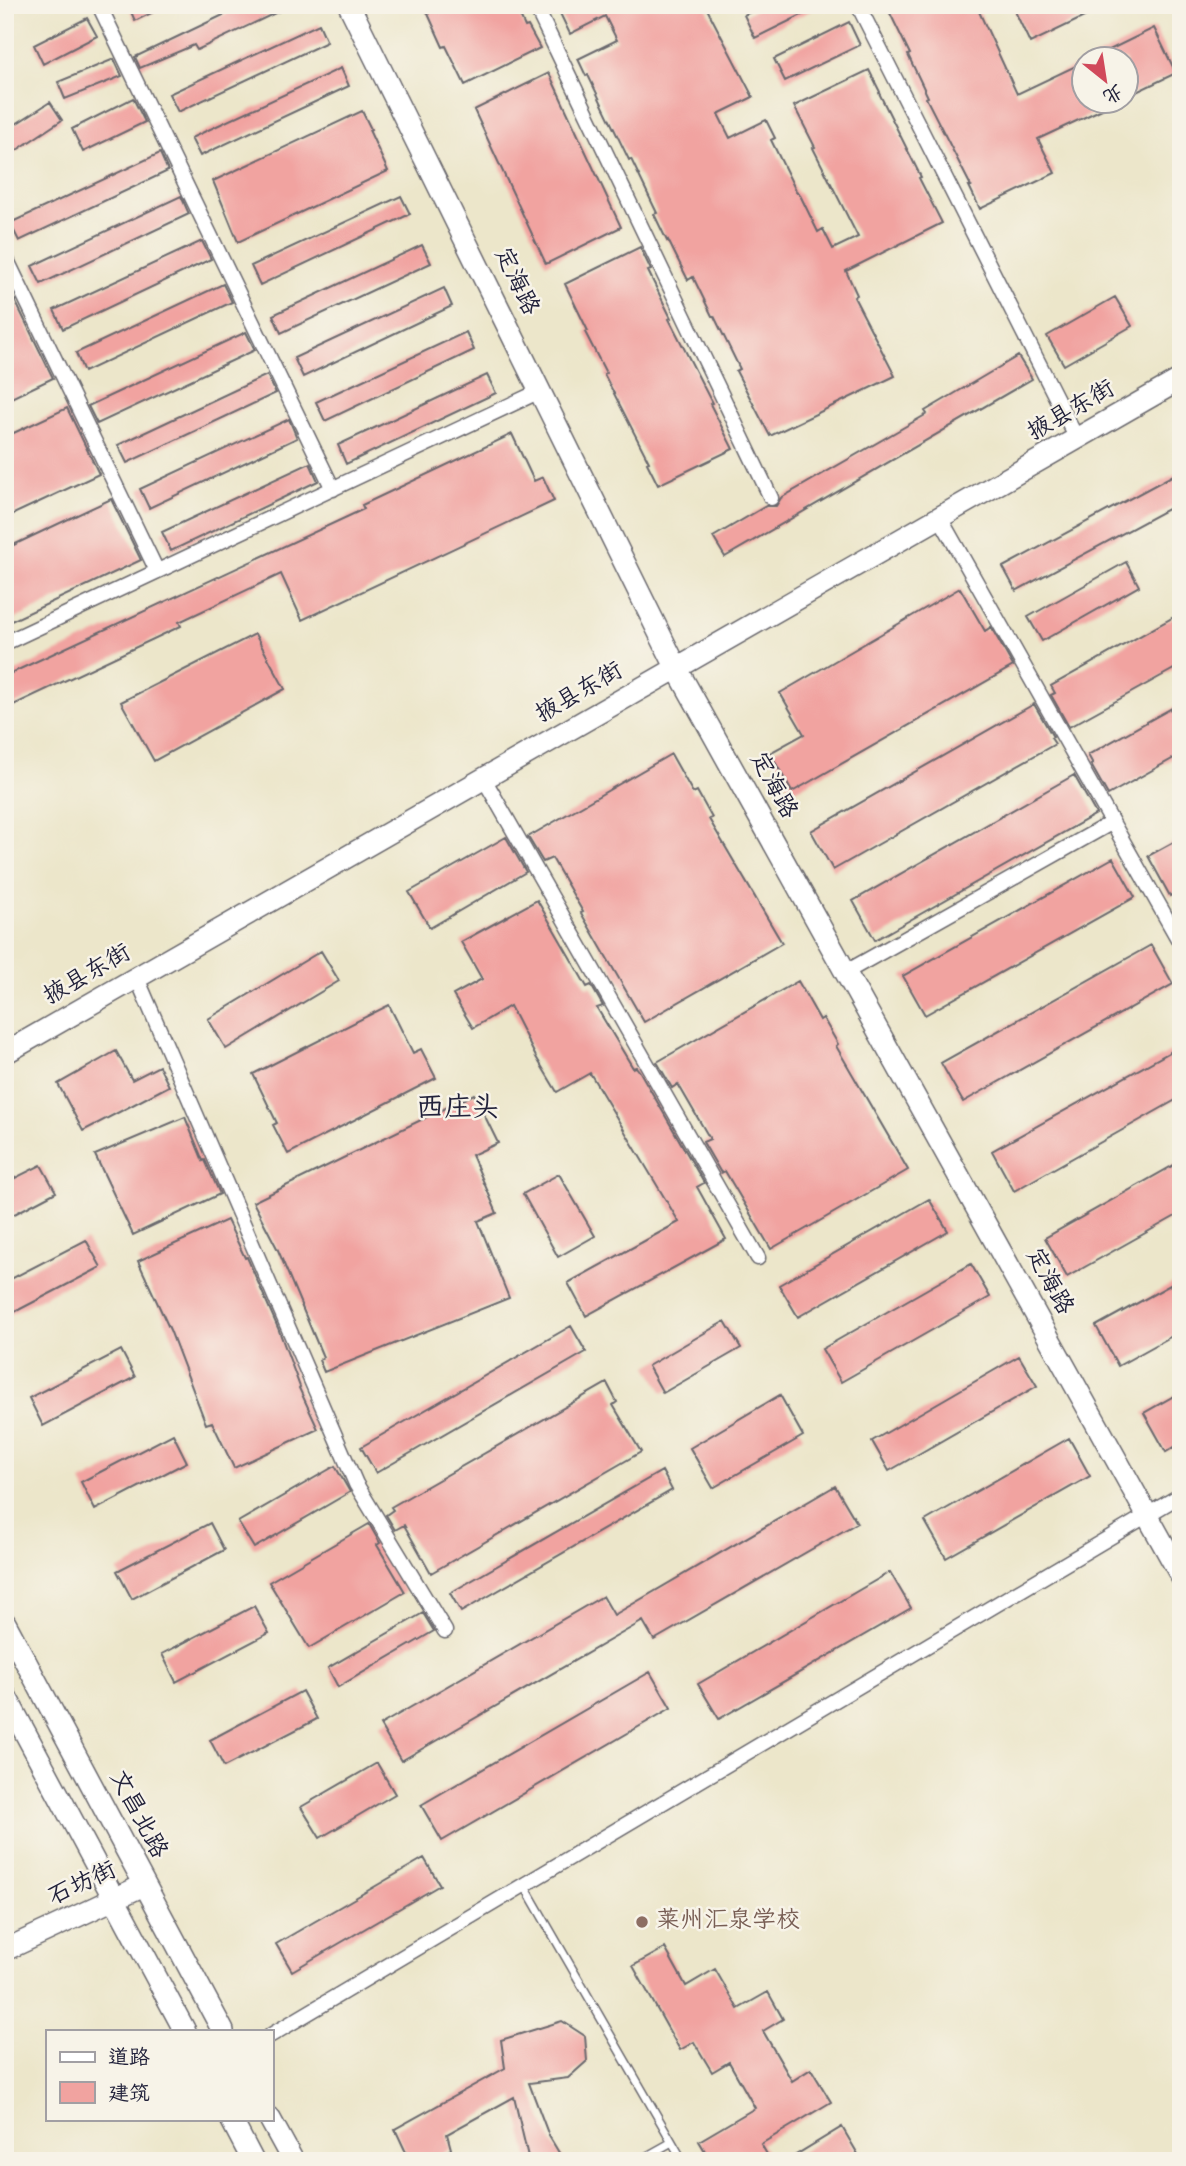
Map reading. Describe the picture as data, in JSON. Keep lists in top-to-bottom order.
{
  "streets": {
    "main road": [
      "定海路",
      "掖县东街",
      "文昌北路",
      "石坊街"
    ]
  },
  "crossings": [
    ["定海路", "掖县东街"],
    ["文昌北路", "石坊街"]
  ],
  "districts": ["西庄头"],
  "places": ["莱州汇泉学校"],
  "legend": ["道路", "建筑"],
  "north": "bottom right"
}
